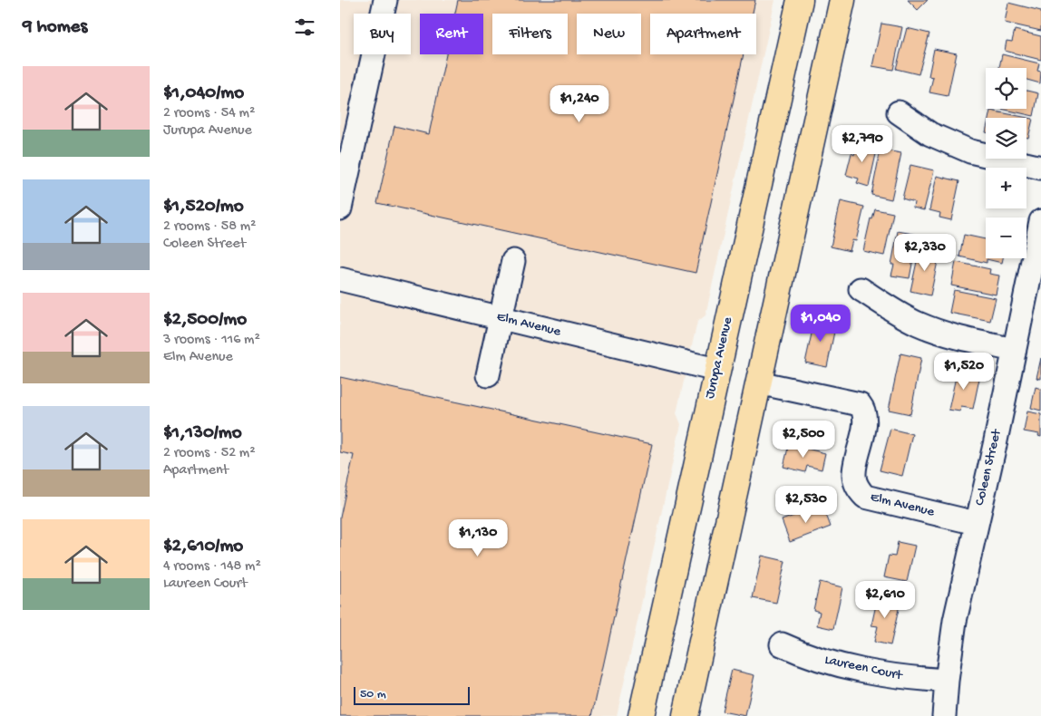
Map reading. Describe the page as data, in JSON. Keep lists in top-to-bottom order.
{
  "streets": {
    "main road": ["Jurupa Avenue"],
    "street": ["Elm Avenue", "Coleen Street", "Laureen Court"]
  },
  "crossings": [
    ["Elm Avenue", "Jurupa Avenue"],
    ["Elm Avenue", "Coleen Street"],
    ["Coleen Street", "Laureen Court"]
  ],
  "scale_bar": "50 m",
  "page": {
    "heading": "9 homes",
    "chip": [
      "Buy",
      "Rent",
      "Filters",
      "New",
      "Apartment"
    ],
    "list": [
      {
        "name": "$1,040/mo",
        "note": "2 rooms · 54 m² · Jurupa Avenue"
      },
      {
        "name": "$1,520/mo",
        "note": "2 rooms · 58 m² · Coleen Street"
      },
      {
        "name": "$2,500/mo",
        "note": "3 rooms · 116 m² · Elm Avenue"
      },
      {
        "name": "$1,130/mo",
        "note": "2 rooms · 52 m² · Apartment"
      },
      {
        "name": "$2,610/mo",
        "note": "4 rooms · 148 m² · Laureen Court"
      }
    ],
    "map_buttons": ["+", "−"],
    "price": [
      "$1,240",
      "$2,790",
      "$2,330",
      "$1,040",
      "$1,520",
      "$2,500",
      "$2,530",
      "$1,130",
      "$2,610"
    ],
    "scale": "50 m"
  }
}
